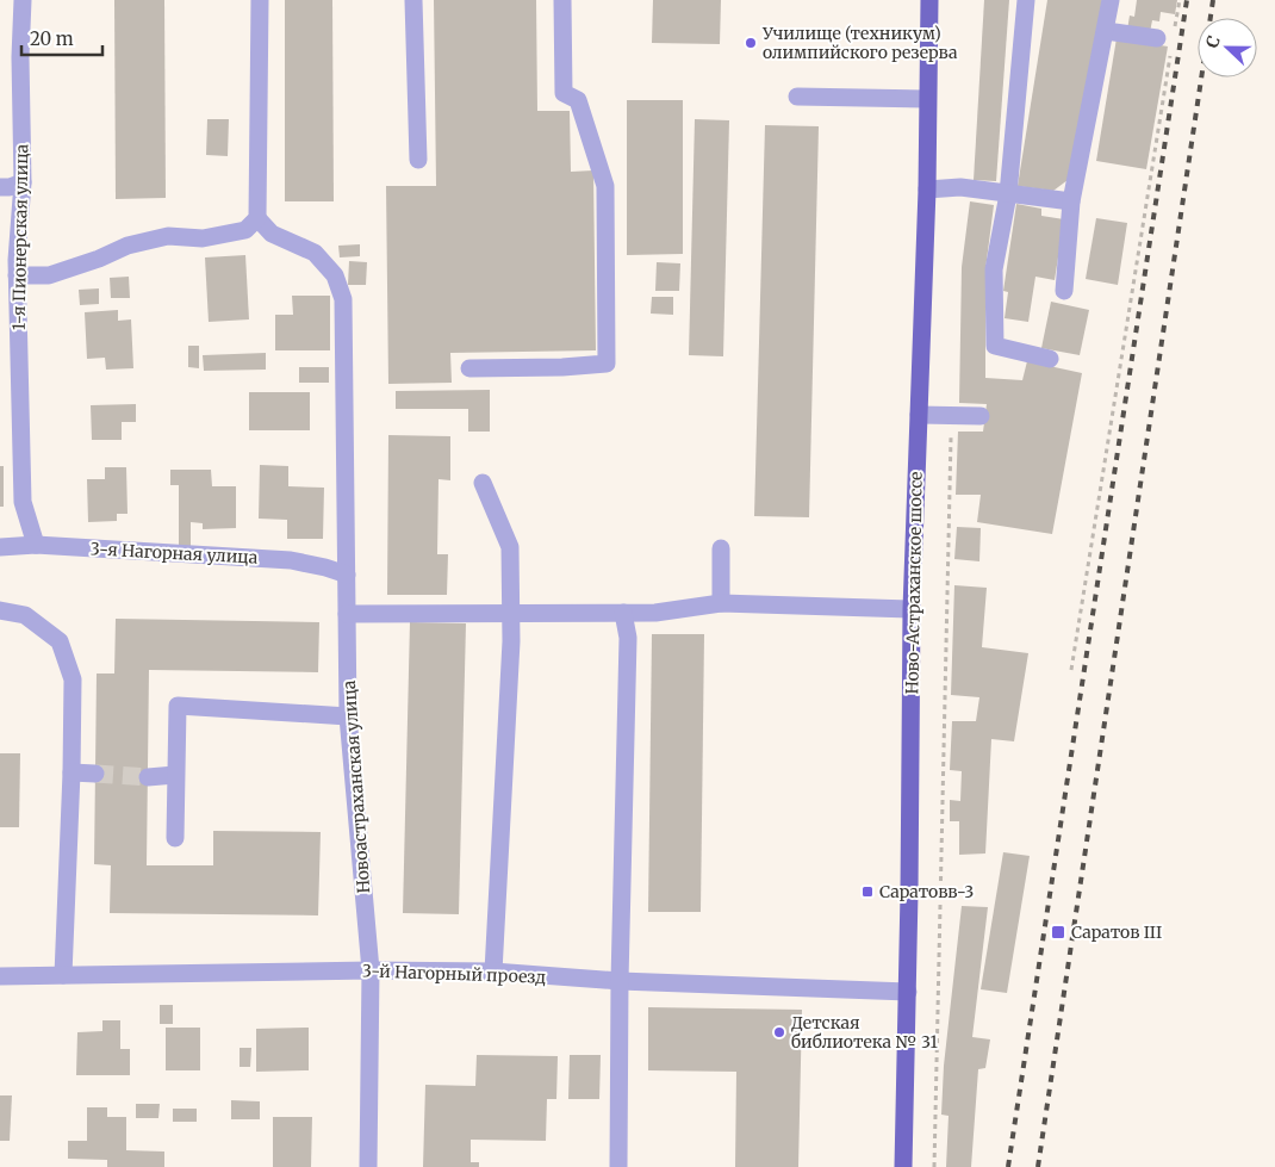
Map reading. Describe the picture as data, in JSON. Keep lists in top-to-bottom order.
{
  "streets": {
    "main road": ["Ново-Астраханское шоссе"],
    "street": [
      "1-я Пионерская улица",
      "3-я Нагорная улица",
      "Новоастраханская улица",
      "3-й Нагорный проезд"
    ]
  },
  "crossings": [
    ["1-я Пионерская улица", "3-я Нагорная улица"],
    ["3-я Нагорная улица", "Новоастраханская улица"],
    ["Ново-Астраханское шоссе", "3-й Нагорный проезд"],
    ["Новоастраханская улица", "3-й Нагорный проезд"]
  ],
  "places": {
    "other": ["Училище (техникум) олимпийского резерва", "Детская библиотека № 31"],
    "transit": ["Саратовв-3", "Саратов III"]
  },
  "scale_bar": "20 m",
  "north": "left"
}
